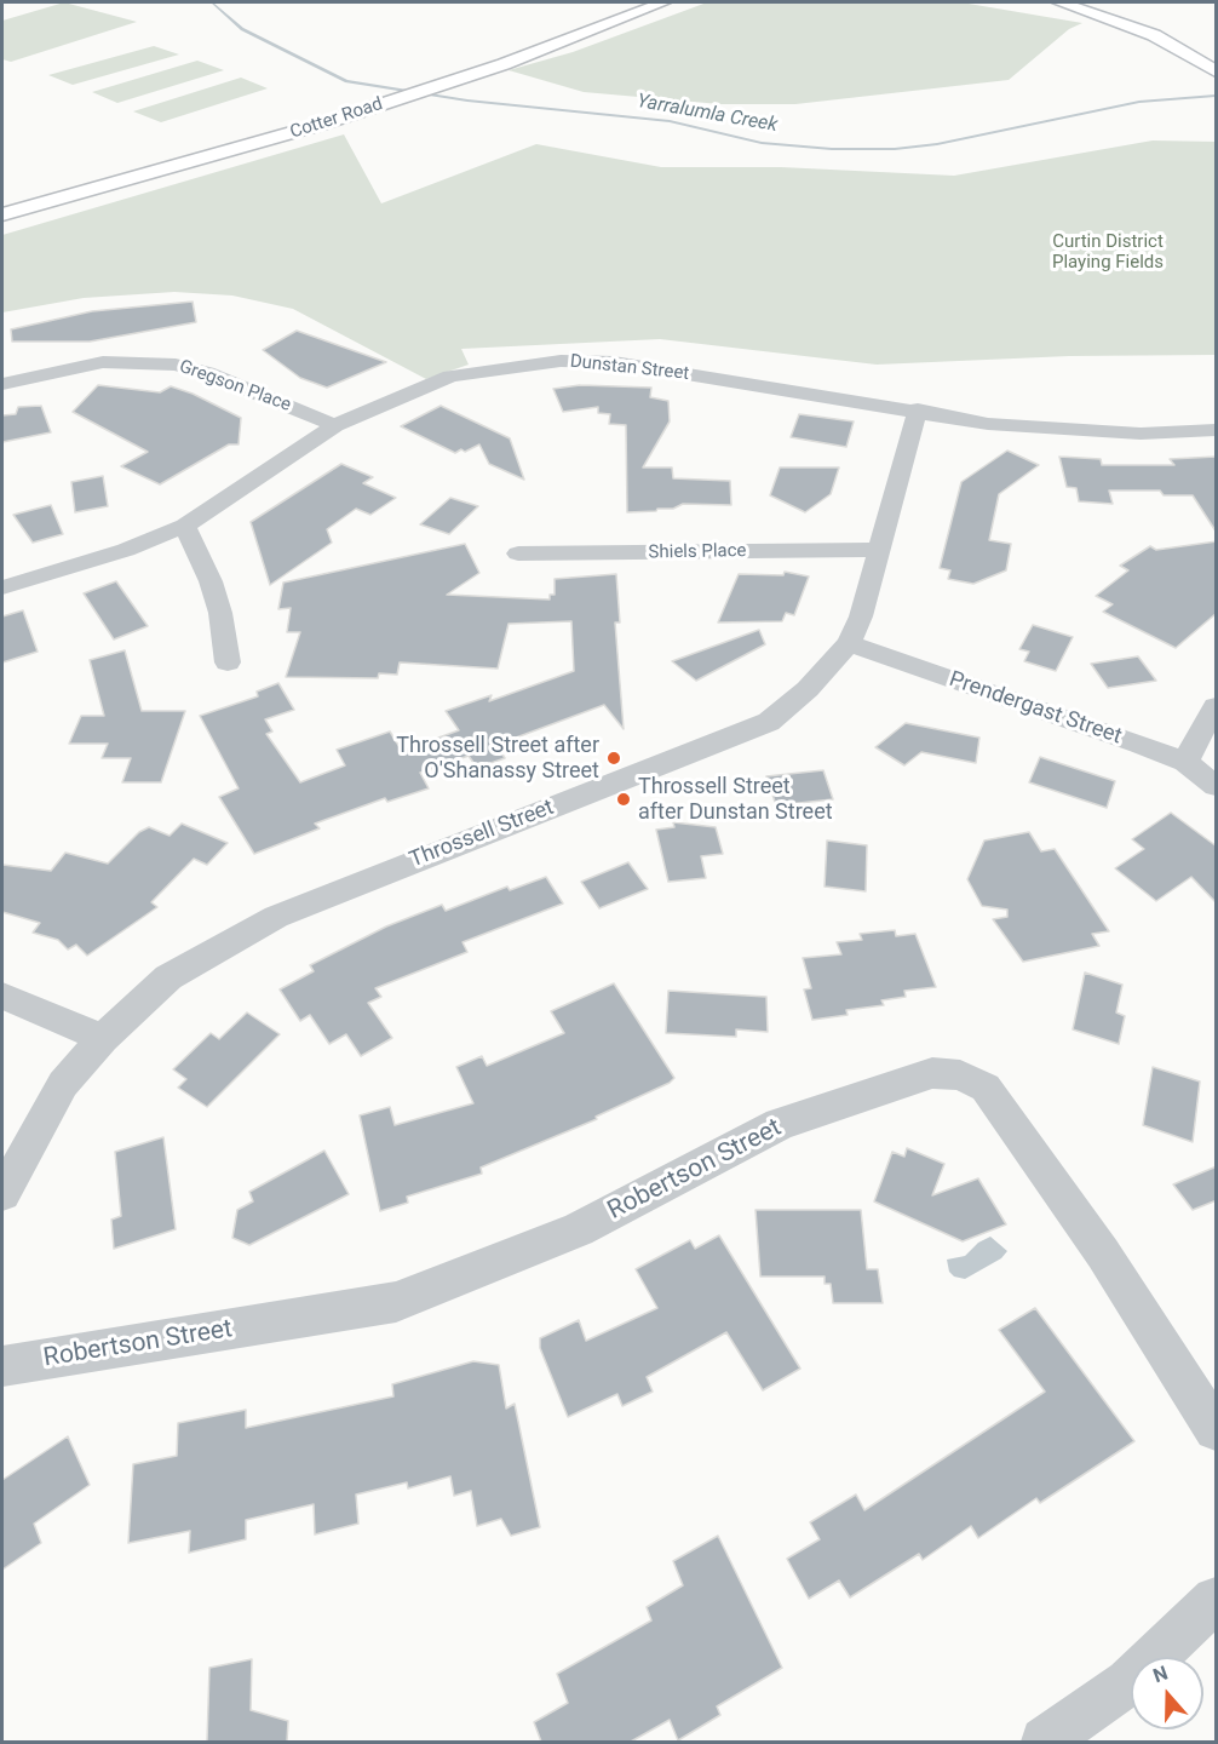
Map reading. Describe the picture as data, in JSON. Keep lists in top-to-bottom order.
{
  "streets": {
    "main road": ["Cotter Road"],
    "street": [
      "Dunstan Street",
      "Gregson Place",
      "Shiels Place",
      "Prendergast Street",
      "Throssell Street",
      "Robertson Street"
    ]
  },
  "crossings": [
    ["Dunstan Street", "Gregson Place"],
    ["Dunstan Street", "Throssell Street"],
    ["Shiels Place", "Throssell Street"],
    ["Prendergast Street", "Throssell Street"]
  ],
  "water": ["Yarralumla Creek"],
  "parks": ["Curtin District Playing Fields"],
  "places": ["Throssell Street after O'Shanassy Street", "Throssell Street after Dunstan Street"],
  "north": "top"
}
